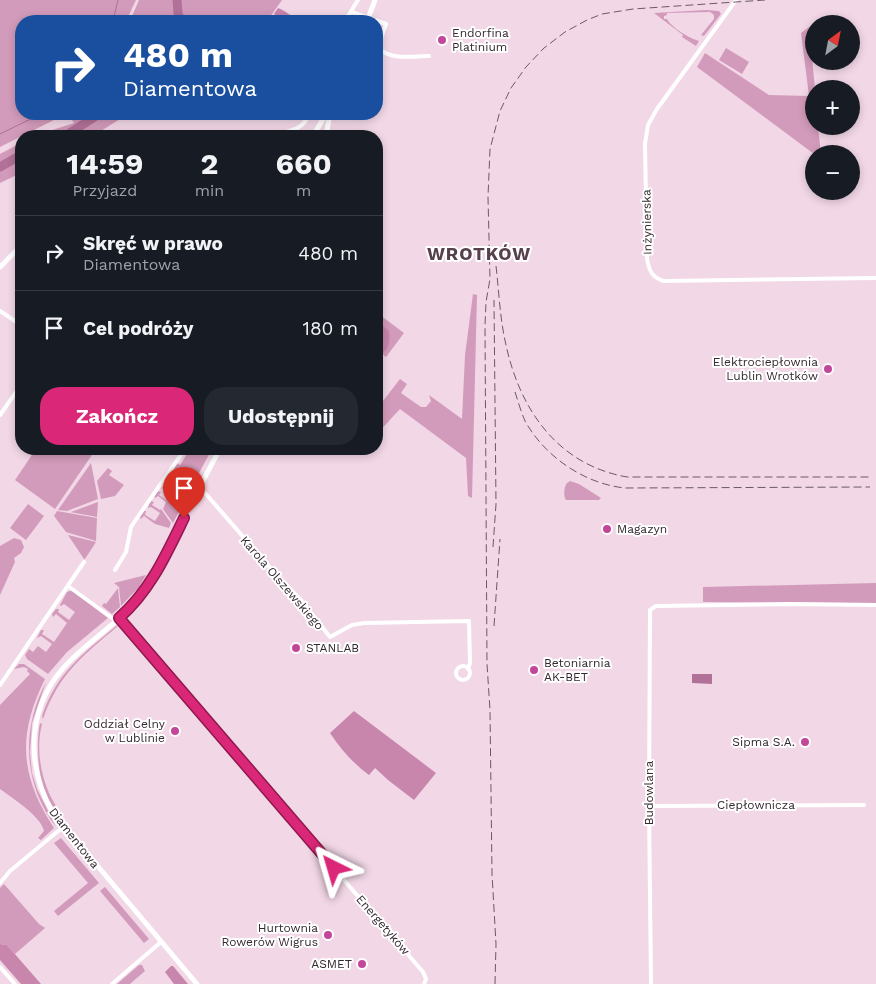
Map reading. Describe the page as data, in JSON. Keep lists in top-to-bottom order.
{
  "streets": {
    "street": [
      "Inżynierska",
      "Karola Olszewskiego",
      "Budowlana",
      "Ciepłownicza",
      "Diamentowa",
      "Energetyków"
    ]
  },
  "crossings": [
    ["Karola Olszewskiego", "Diamentowa"],
    ["Budowlana", "Ciepłownicza"],
    ["Diamentowa", "Energetyków"]
  ],
  "districts": ["WROTKÓW"],
  "places": [
    "Endorfina Platinium",
    "Elektrociepłownia Lublin Wrotków",
    "Magazyn",
    "STANLAB",
    "Betoniarnia AK-BET",
    "Oddział Celny w Lublinie",
    "Sipma S.A.",
    "Hurtownia Rowerów Wigrus",
    "ASMET"
  ],
  "north": "top right",
  "page": {
    "map_buttons": ["+", "−"],
    "turn": ["480 m", "Diamentowa"],
    "eta": [
      "14:59",
      "Przyjazd",
      "2",
      "min",
      "660",
      "m"
    ],
    "list": [
      {
        "name": "Skręć w prawo",
        "note": "Diamentowa",
        "value": "480 m"
      },
      {
        "name": "Cel podróży",
        "value": "180 m"
      }
    ],
    "buttons": ["Zakończ", "Udostępnij"]
  }
}
